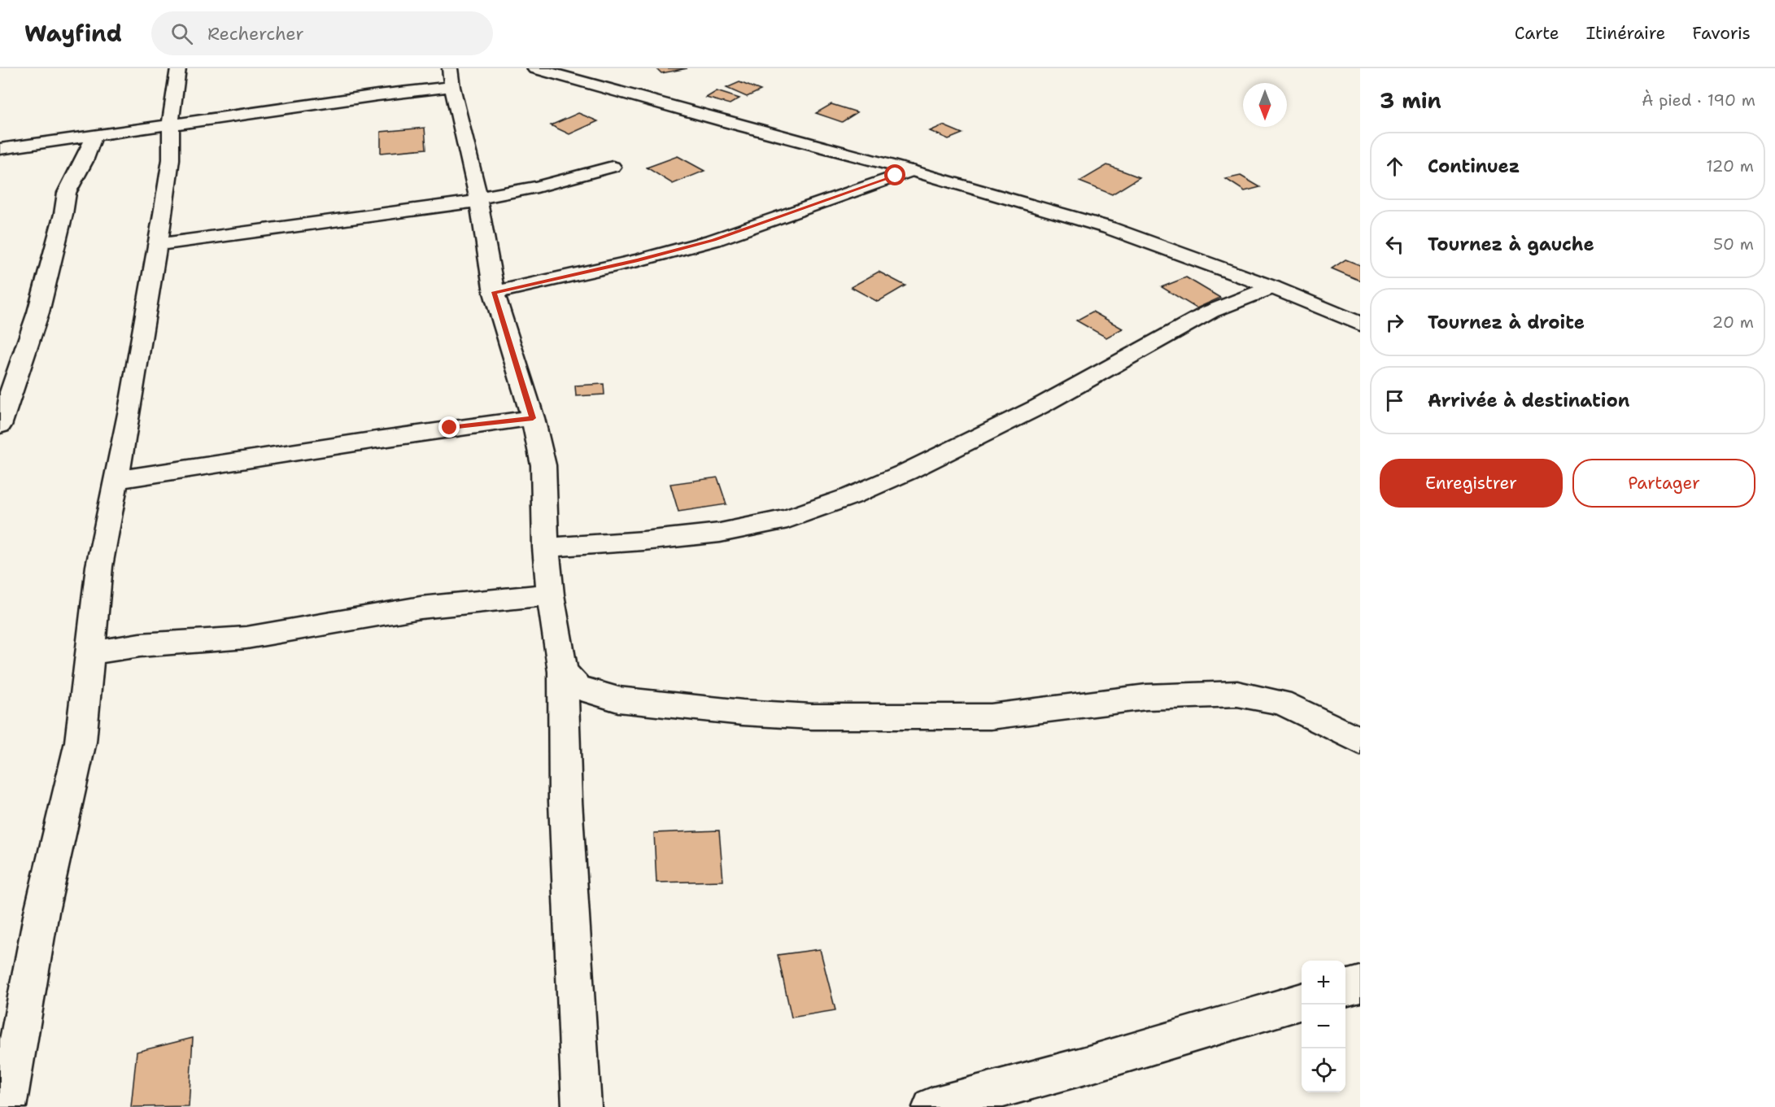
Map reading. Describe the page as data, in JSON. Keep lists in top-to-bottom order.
{
  "north": "bottom",
  "page": {
    "header": "Wayfind",
    "search": "Rechercher",
    "nav": ["Carte", "Itinéraire", "Favoris"],
    "heading": ["3 min", "À pied · 190 m"],
    "list": [
      ["Continuez", "120 m"],
      ["Tournez à gauche", "50 m"],
      ["Tournez à droite", "20 m"],
      "Arrivée à destination"
    ],
    "buttons": ["Enregistrer", "Partager"],
    "map_buttons": ["+", "−"]
  }
}
